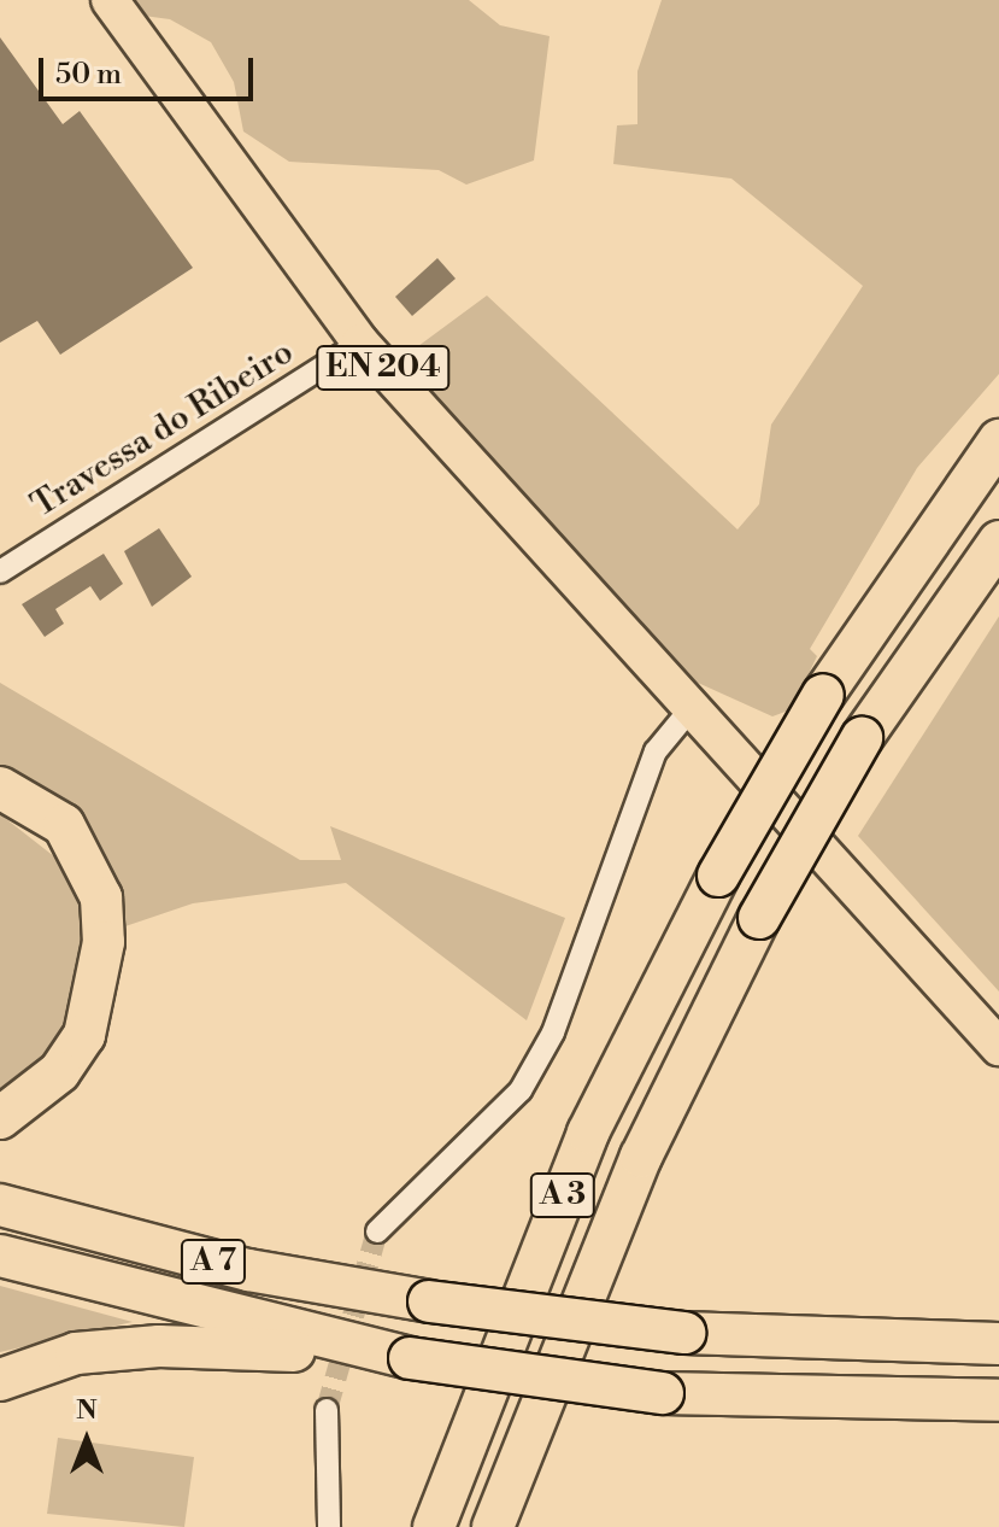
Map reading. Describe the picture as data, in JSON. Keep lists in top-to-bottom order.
{
  "streets": {
    "highway": ["A 3", "A 7"],
    "main road": ["EN 204"],
    "street": ["Travessa do Ribeiro"]
  },
  "crossings": [
    ["EN 204", "Travessa do Ribeiro"]
  ],
  "scale_bar": "50 m",
  "north": "top"
}
